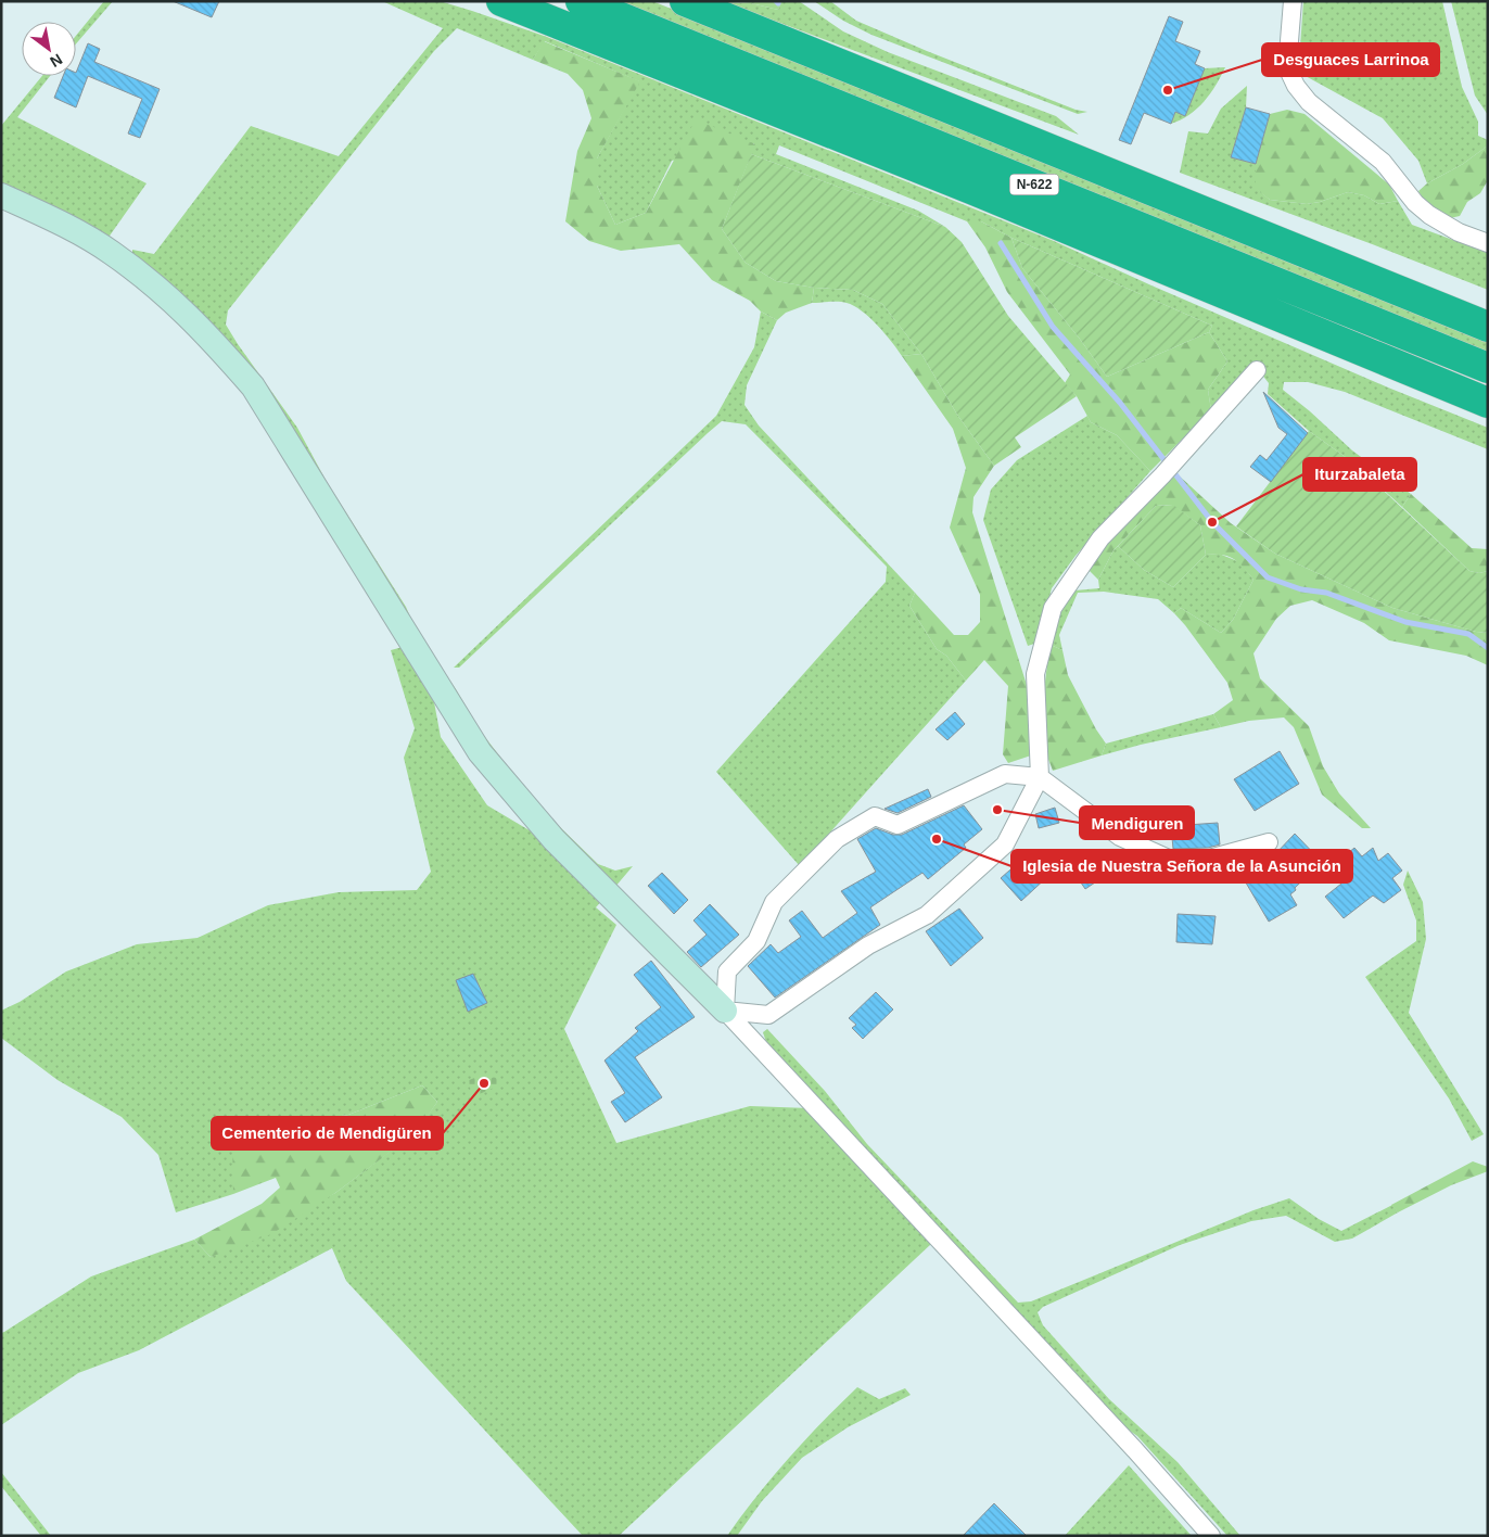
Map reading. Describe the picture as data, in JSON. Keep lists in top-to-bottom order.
{
  "streets": {
    "highway": ["N-622"]
  },
  "places": [
    "Desguaces Larrinoa",
    "Iturzabaleta",
    "Mendiguren",
    "Iglesia de Nuestra Señora de la Asunción",
    "Cementerio de Mendigüren"
  ],
  "north": "bottom right"
}
